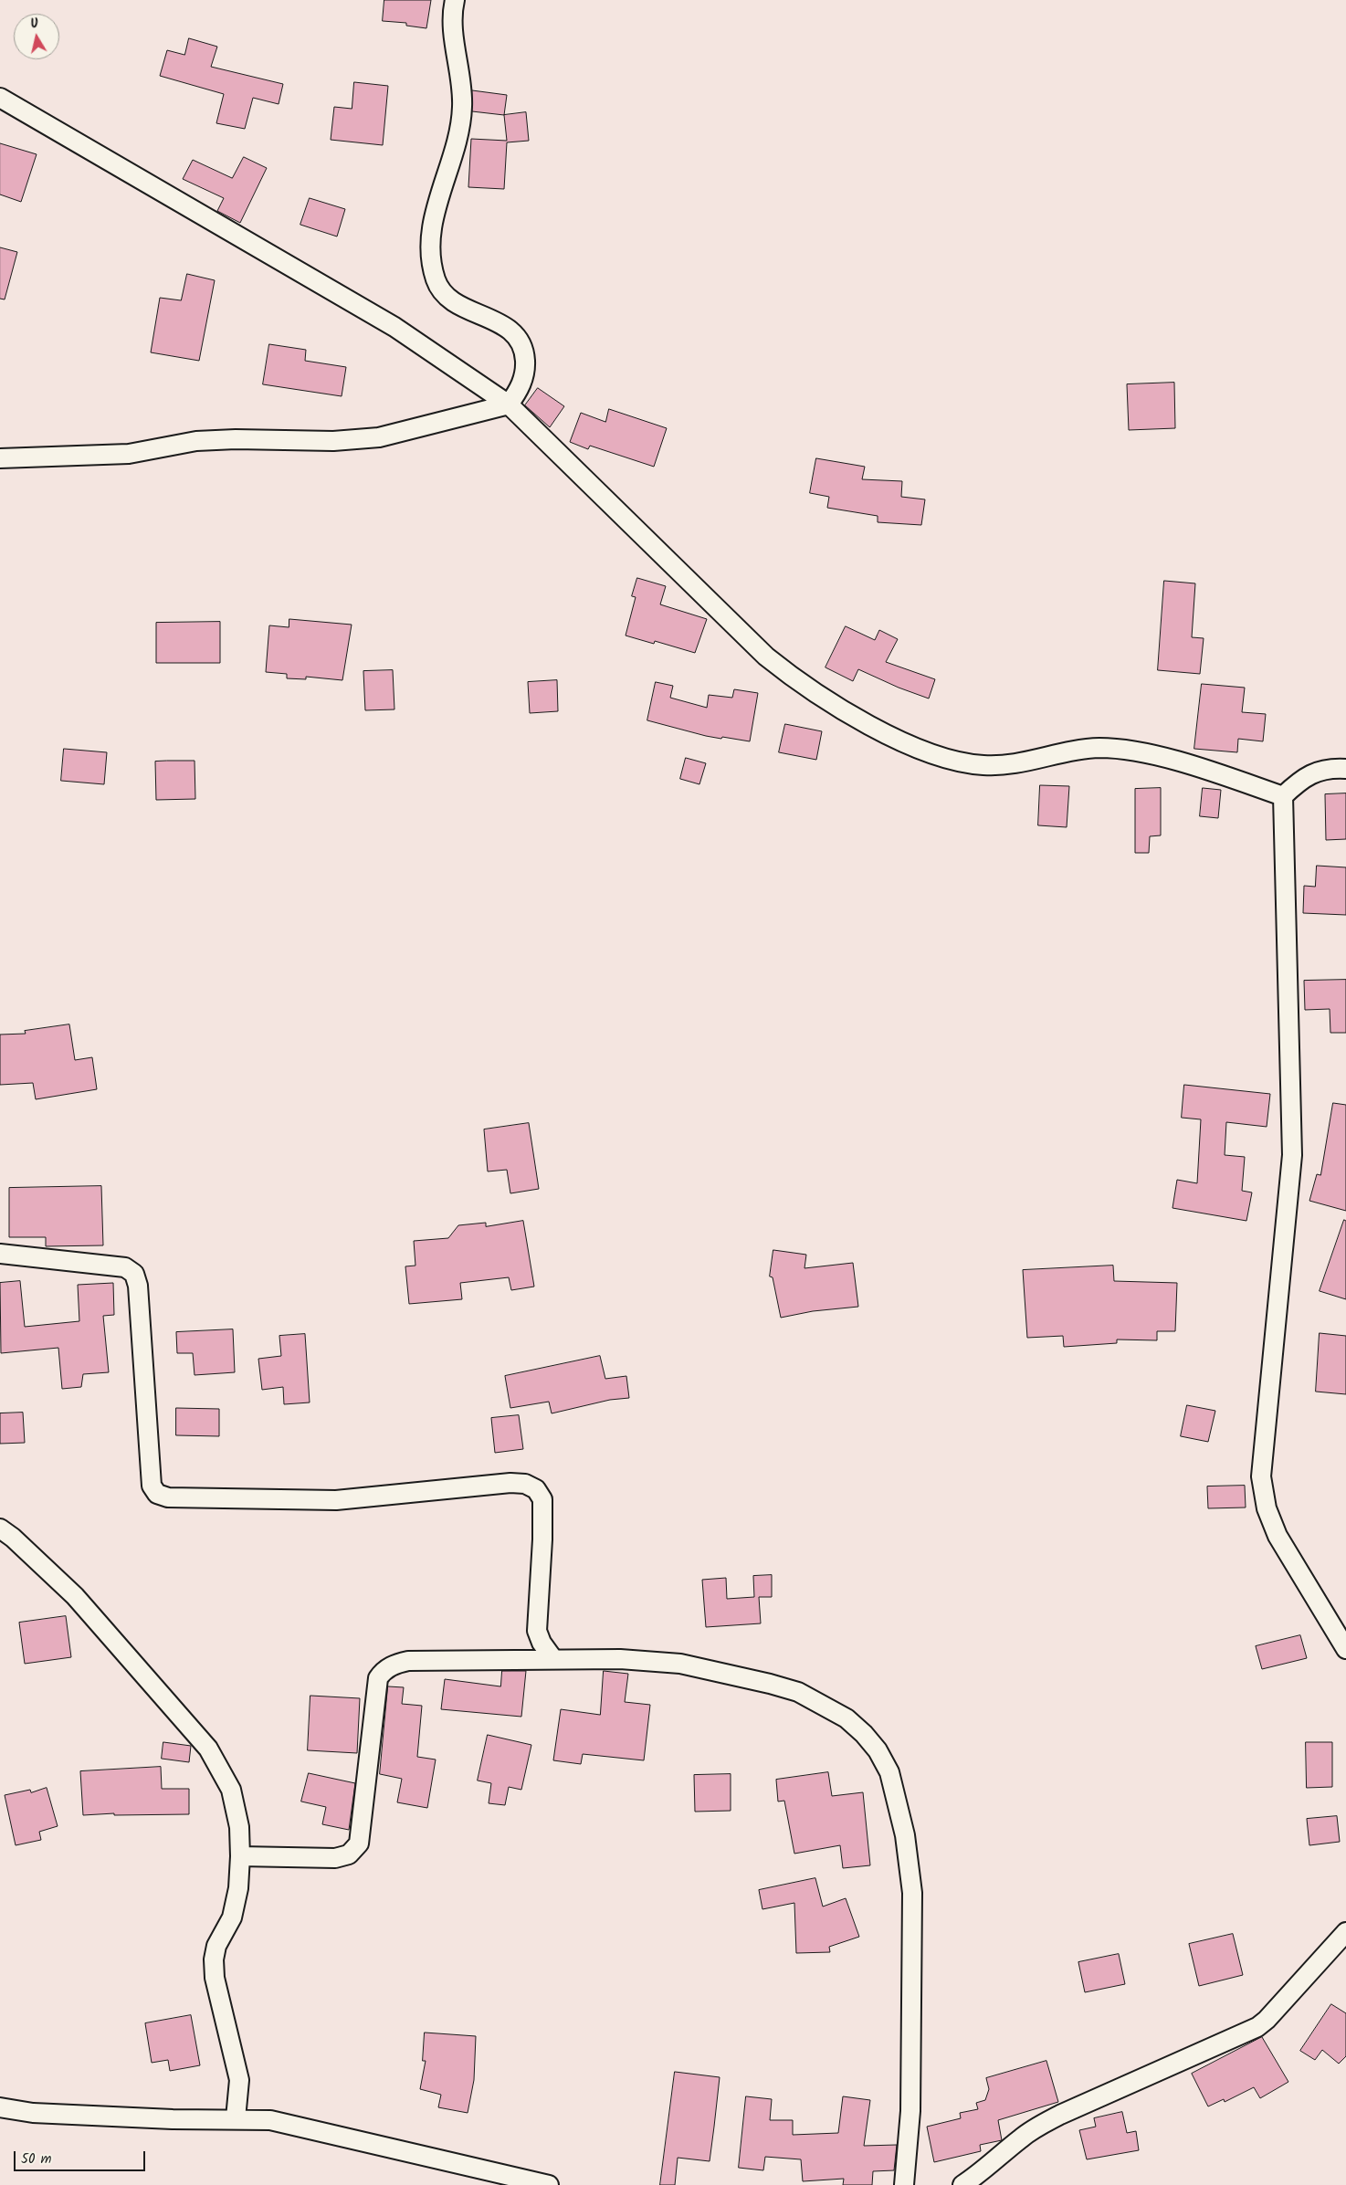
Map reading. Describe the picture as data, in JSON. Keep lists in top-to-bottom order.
{
  "scale_bar": "50 m",
  "north": "top"
}
